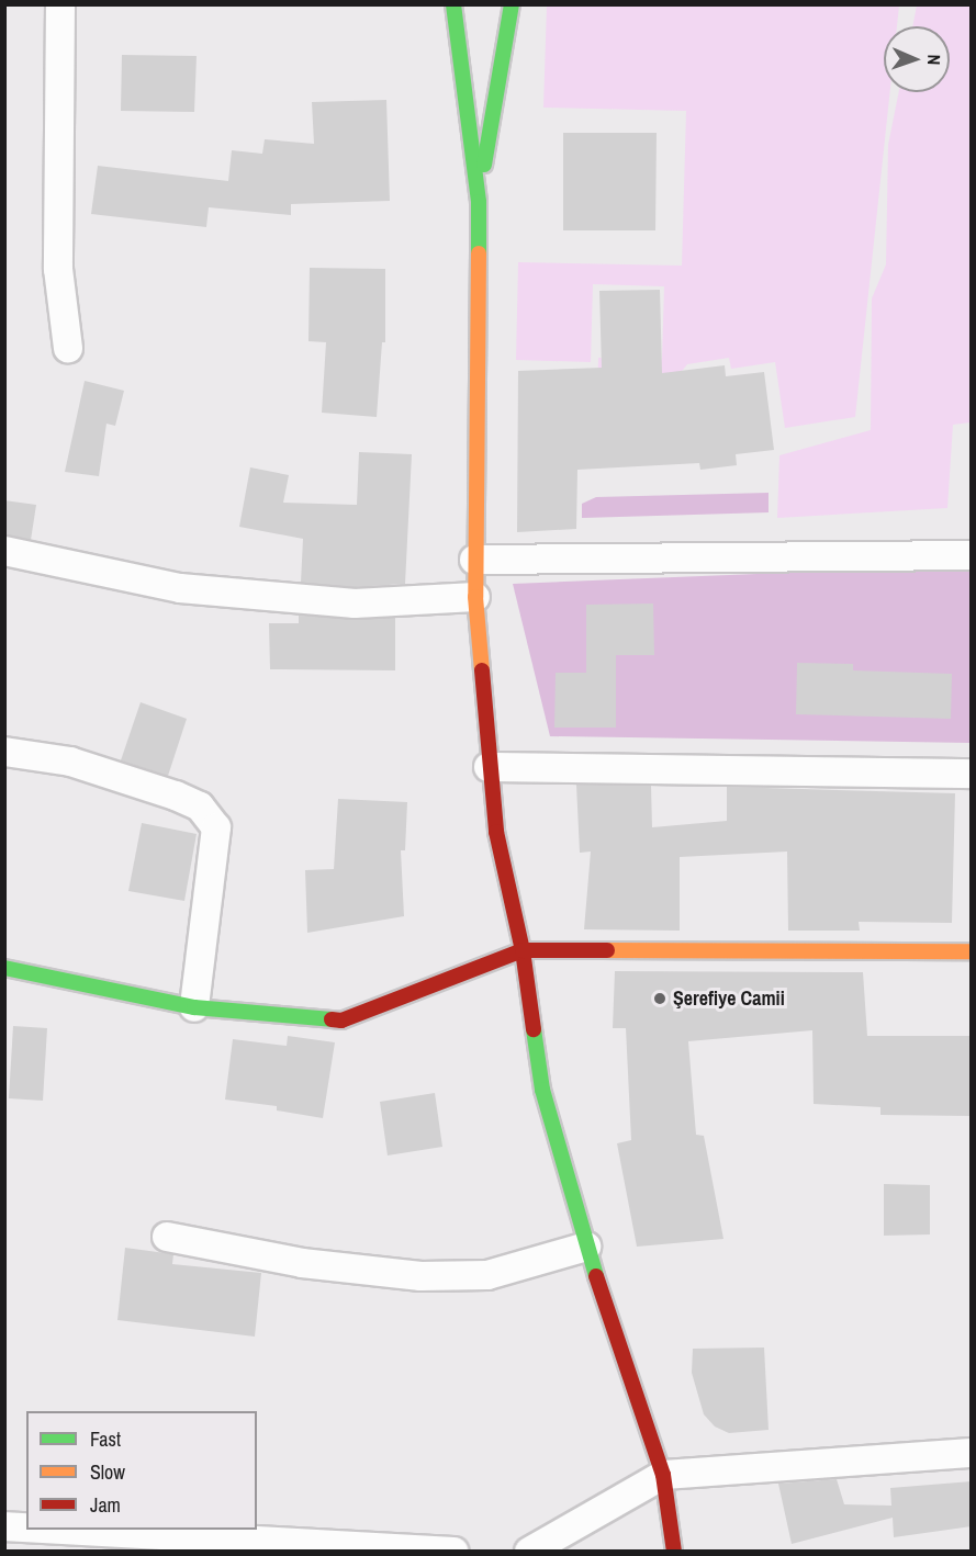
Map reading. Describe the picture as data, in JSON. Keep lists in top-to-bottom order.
{
  "places": ["Şerefiye Camii"],
  "legend": ["Fast", "Slow", "Jam"],
  "north": "right"
}
